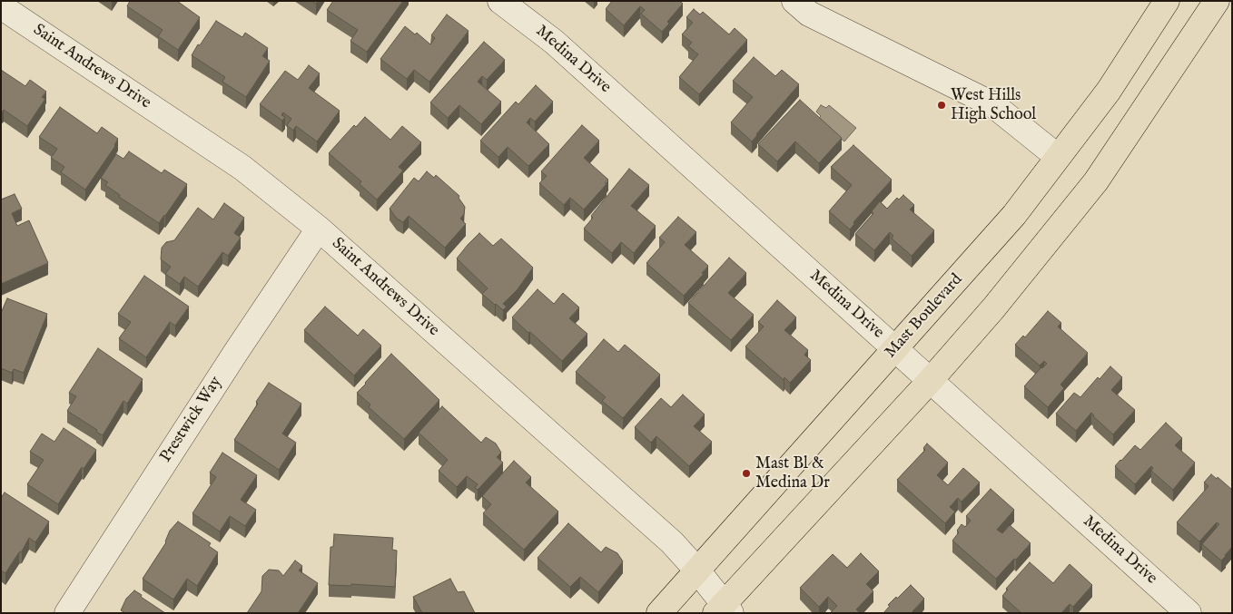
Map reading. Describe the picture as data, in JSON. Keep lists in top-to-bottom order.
{
  "streets": {
    "main road": ["Mast Boulevard"],
    "street": ["Medina Drive", "Saint Andrews Drive", "Prestwick Way"]
  },
  "crossings": [
    ["Medina Drive", "Mast Boulevard"],
    ["Saint Andrews Drive", "Mast Boulevard"],
    ["Saint Andrews Drive", "Prestwick Way"]
  ],
  "places": ["West Hills High School", "Mast Bl & Medina Dr"]
}
